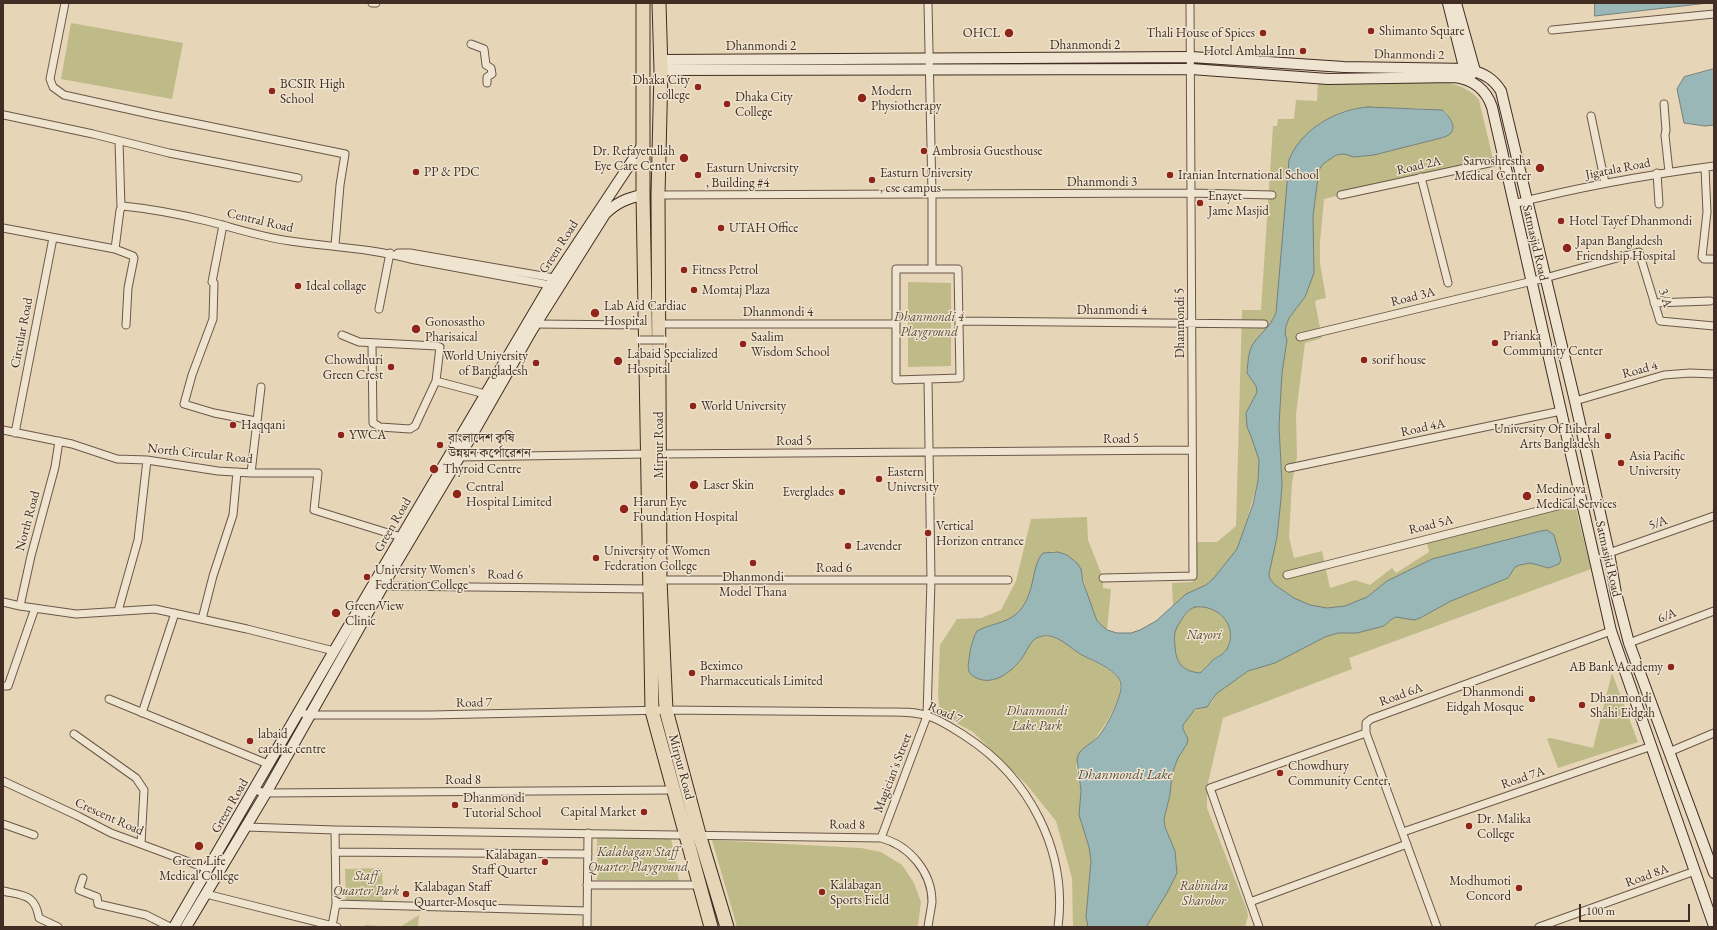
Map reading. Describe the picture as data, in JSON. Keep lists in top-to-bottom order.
{
  "streets": {
    "highway": ["Mirpur Road"],
    "main road": ["Dhanmondi 2", "Satmasjid Road", "Green Road"],
    "street": [
      "Road 2A",
      "Jigatala Road",
      "Dhanmondi 3",
      "Central Road",
      "Road 3A",
      "3/A",
      "Dhanmondi 4",
      "Dhanmondi 5",
      "Circular Road",
      "Road 4",
      "Road 4A",
      "Road 5",
      "North Circular Road",
      "North Road",
      "5/A",
      "Road 5A",
      "Road 6",
      "6/A",
      "Road 6A",
      "Road 7",
      "Magician's Street",
      "Road 7A",
      "Road 8",
      "Crescent Road",
      "Road 8A"
    ]
  },
  "crossings": [
    ["Dhanmondi 2", "Satmasjid Road"],
    ["Dhanmondi 2", "Dhanmondi 5"],
    ["Dhanmondi 2", "Mirpur Road"],
    ["Road 2A", "Satmasjid Road"],
    ["Jigatala Road", "Satmasjid Road"],
    ["Dhanmondi 3", "Dhanmondi 5"],
    ["Dhanmondi 3", "Mirpur Road"],
    ["Central Road", "Green Road"],
    ["Satmasjid Road", "Road 3A"],
    ["Satmasjid Road", "Road 4"],
    ["Satmasjid Road", "Road 4A"],
    ["Satmasjid Road", "5/A"],
    ["Satmasjid Road", "Road 5A"],
    ["Satmasjid Road", "6/A"],
    ["Satmasjid Road", "Road 6A"],
    ["Satmasjid Road", "Road 7A"],
    ["Satmasjid Road", "Road 8A"],
    ["Green Road", "Road 5"],
    ["Green Road", "Mirpur Road"],
    ["Green Road", "North Circular Road"],
    ["Green Road", "Road 6"],
    ["Green Road", "Road 7"],
    ["Green Road", "Road 8"],
    ["Green Road", "Crescent Road"],
    ["Road 3A", "3/A"],
    ["Dhanmondi 4", "Dhanmondi 5"],
    ["Dhanmondi 4", "Mirpur Road"],
    ["Dhanmondi 5", "Road 5"],
    ["Circular Road", "North Circular Road"],
    ["Road 5", "Mirpur Road"],
    ["Mirpur Road", "Road 6"],
    ["Mirpur Road", "Road 7"],
    ["Mirpur Road", "Road 8"],
    ["North Circular Road", "North Road"],
    ["Road 6", "Magician's Street"],
    ["Road 7", "Magician's Street"],
    ["Magician's Street", "Road 8"]
  ],
  "water": ["Dhanmondi Lake"],
  "parks": [
    "Dhanmondi 4 Playground",
    "Nayori",
    "Dhanmondi Lake Park",
    "Kalabagan Staff Quarter Playground",
    "Staff Quarter Park",
    "Rabindra Sharobor"
  ],
  "places": [
    "Shimanto Square",
    "OHCL",
    "Thali House of Spices",
    "Hotel Ambala Inn",
    "Dhaka City college",
    "BCSIR High School",
    "Modern Physiotherapy",
    "Dhaka City College",
    "Ambrosia Guesthouse",
    "Dr. Refayetullah Eye Care Center",
    "Sarvoshrestha Medical Center",
    "PP & PDC",
    "Easturn University , Building #4",
    "Iranian International School",
    "Easturn University , cse campus",
    "Enayet Jame Masjid",
    "Hotel Tayef Dhanmondi",
    "UTAH Office",
    "Japan Bangladesh Friendship Hospital",
    "Fitness Petrol",
    "Ideal collage",
    "Momtaj Plaza",
    "Lab Aid Cardiac Hospital",
    "Gonosastho Pharisaical",
    "Prianka Community Center",
    "Saalim Wisdom School",
    "sorif house",
    "Labaid Specialized Hospital",
    "World University of Bangladesh",
    "Chowdhuri Green Crest",
    "World University",
    "Haqqani",
    "YWCA",
    "University Of Liberal Arts Bangladesh",
    "বাংলাদেশ কৃষি উন্নয়ন কর্পোরেশন",
    "Asia Pacific University",
    "Thyroid Centre",
    "Eastern University",
    "Laser Skin",
    "Everglades",
    "Central Hospital Limited",
    "Medinova Medical Services",
    "Harun Eye Foundation Hospital",
    "Vertical Horizon entrance",
    "Lavender",
    "University of Women Federation College",
    "Dhanmondi Model Thana",
    "University Women's Federation College",
    "Green View Clinic",
    "AB Bank Academy",
    "Beximco Pharmaceuticals Limited",
    "Dhanmondi Eidgah Mosque",
    "Dhanmondi Shahi Eidgah",
    "labaid cardiac centre",
    "Chowdhury Community Center,",
    "Dhanmondi Tutorial School",
    "Capital Market",
    "Dr. Malika College",
    "Green Life Medical College",
    "Kalabagan Staff Quarter",
    "Modhumoti Concord",
    "Kalabagan Sports Field",
    "Kalabagan Staff Quarter Mosque"
  ],
  "scale_bar": "100 m"
}
